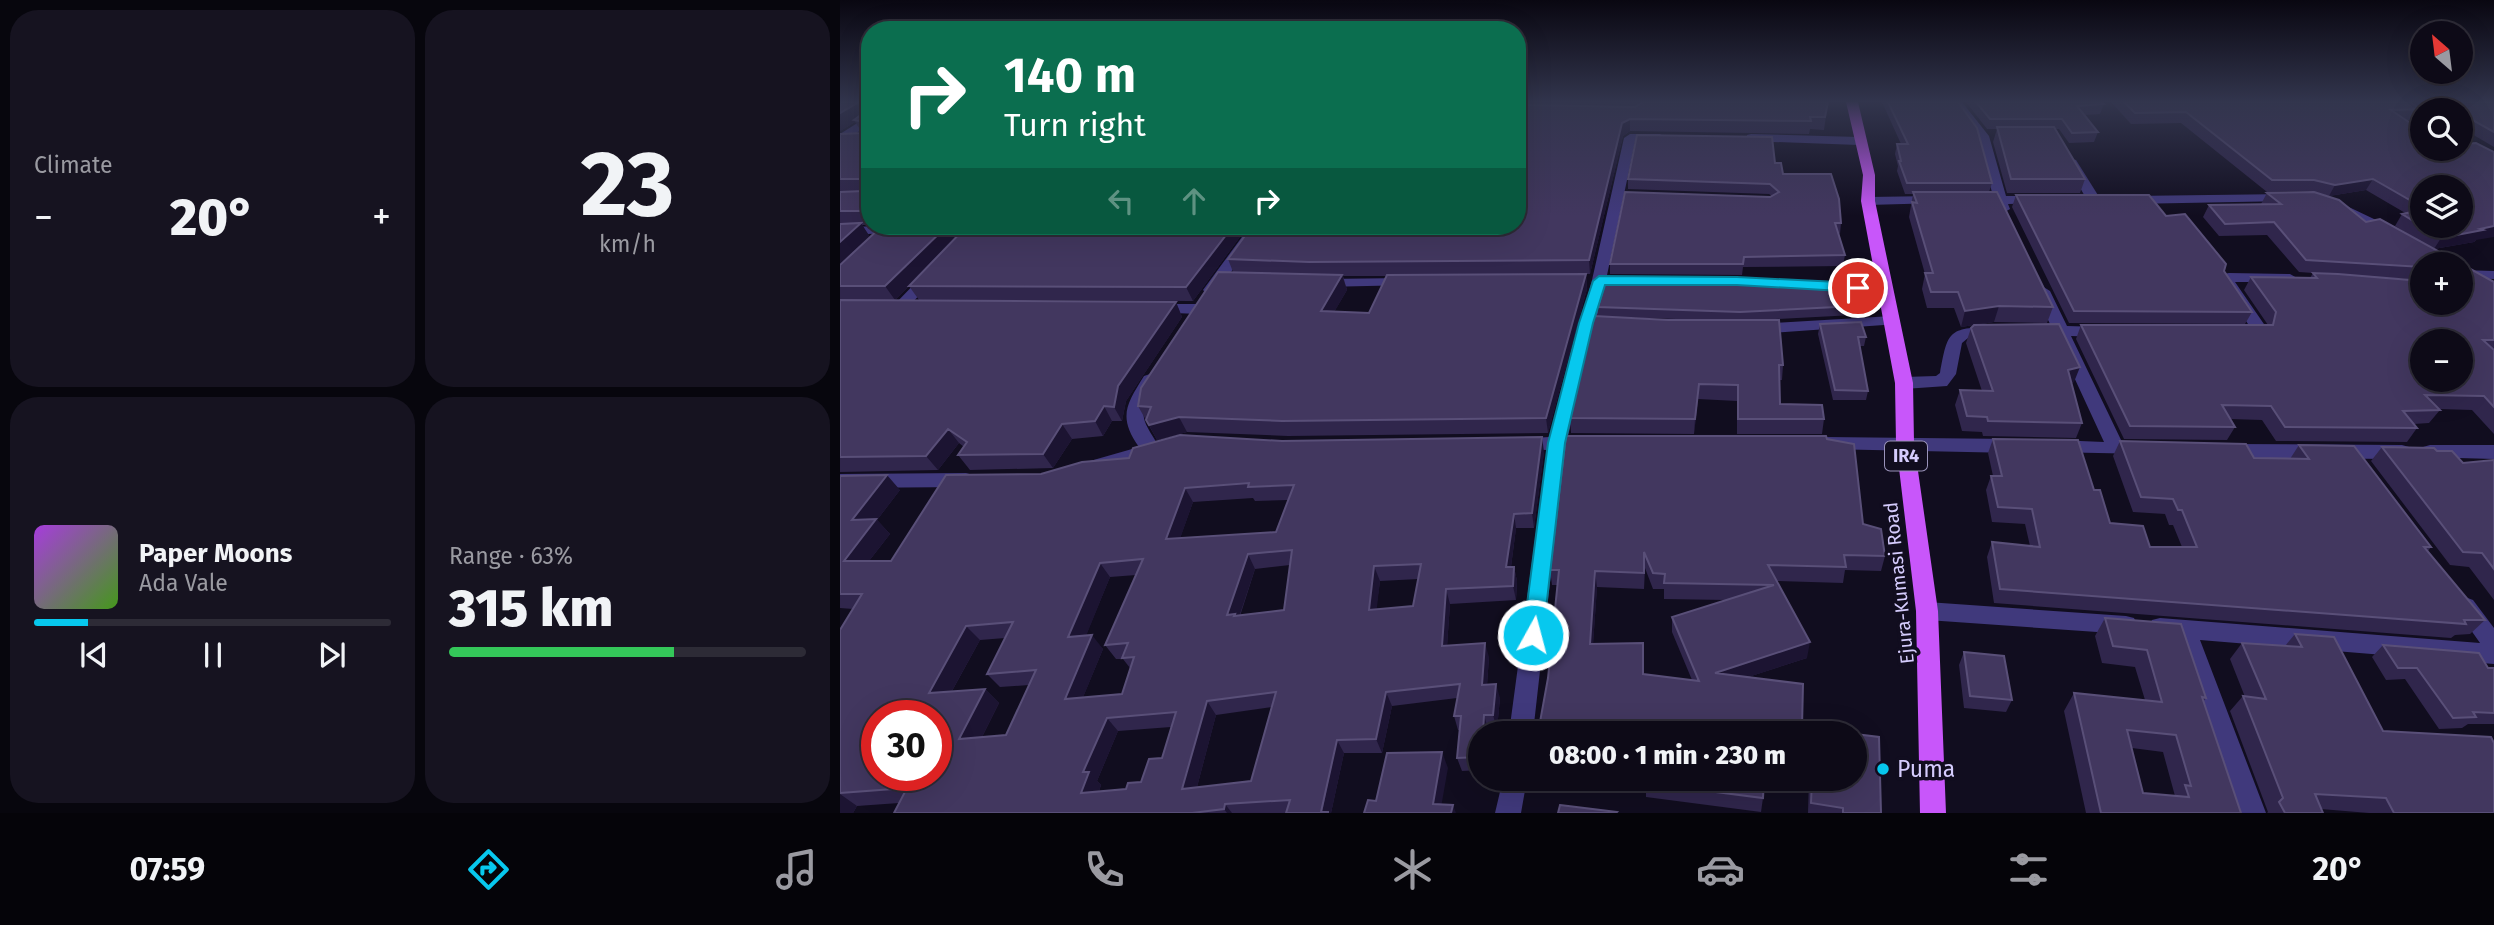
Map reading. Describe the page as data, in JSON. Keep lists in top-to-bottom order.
{
  "streets": {
    "main road": ["IR4", "Ejura-Kumasi Road"]
  },
  "places": ["Puma"],
  "north": "top left",
  "page": {
    "tile": [
      "Climate",
      ["23", "km/h"],
      ["Range · 63%", "315 km"]
    ],
    "map_buttons": ["+", "−"],
    "turn": ["140 m", "Turn right"],
    "heat": ["−", "20°", "+"],
    "song": ["Paper Moons", "Ada Vale"],
    "limit": "30",
    "trip": "08:00 · 1 min · 230 m",
    "tabs": ["07:59", "20°"]
  }
}
